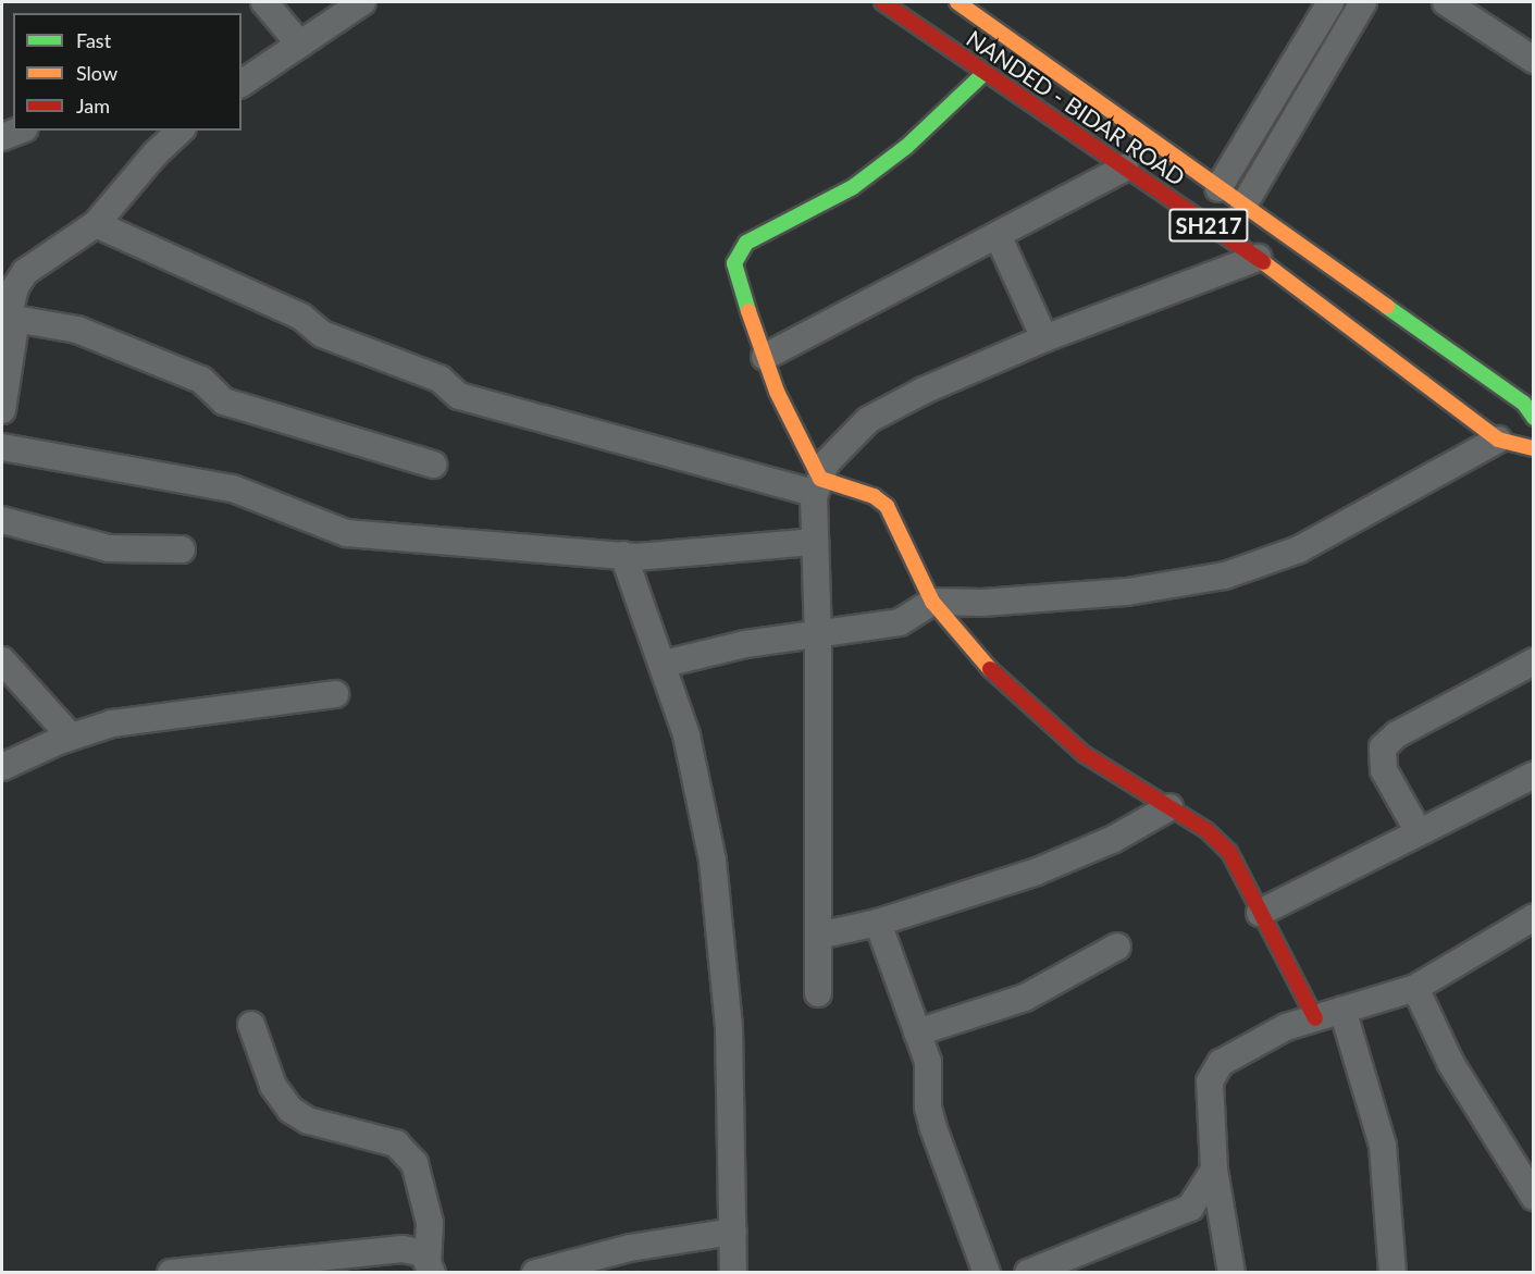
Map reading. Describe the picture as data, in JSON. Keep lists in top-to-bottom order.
{
  "streets": {
    "main road": ["NANDED - BIDAR ROAD", "SH217"]
  },
  "legend": ["Fast", "Slow", "Jam"]
}
